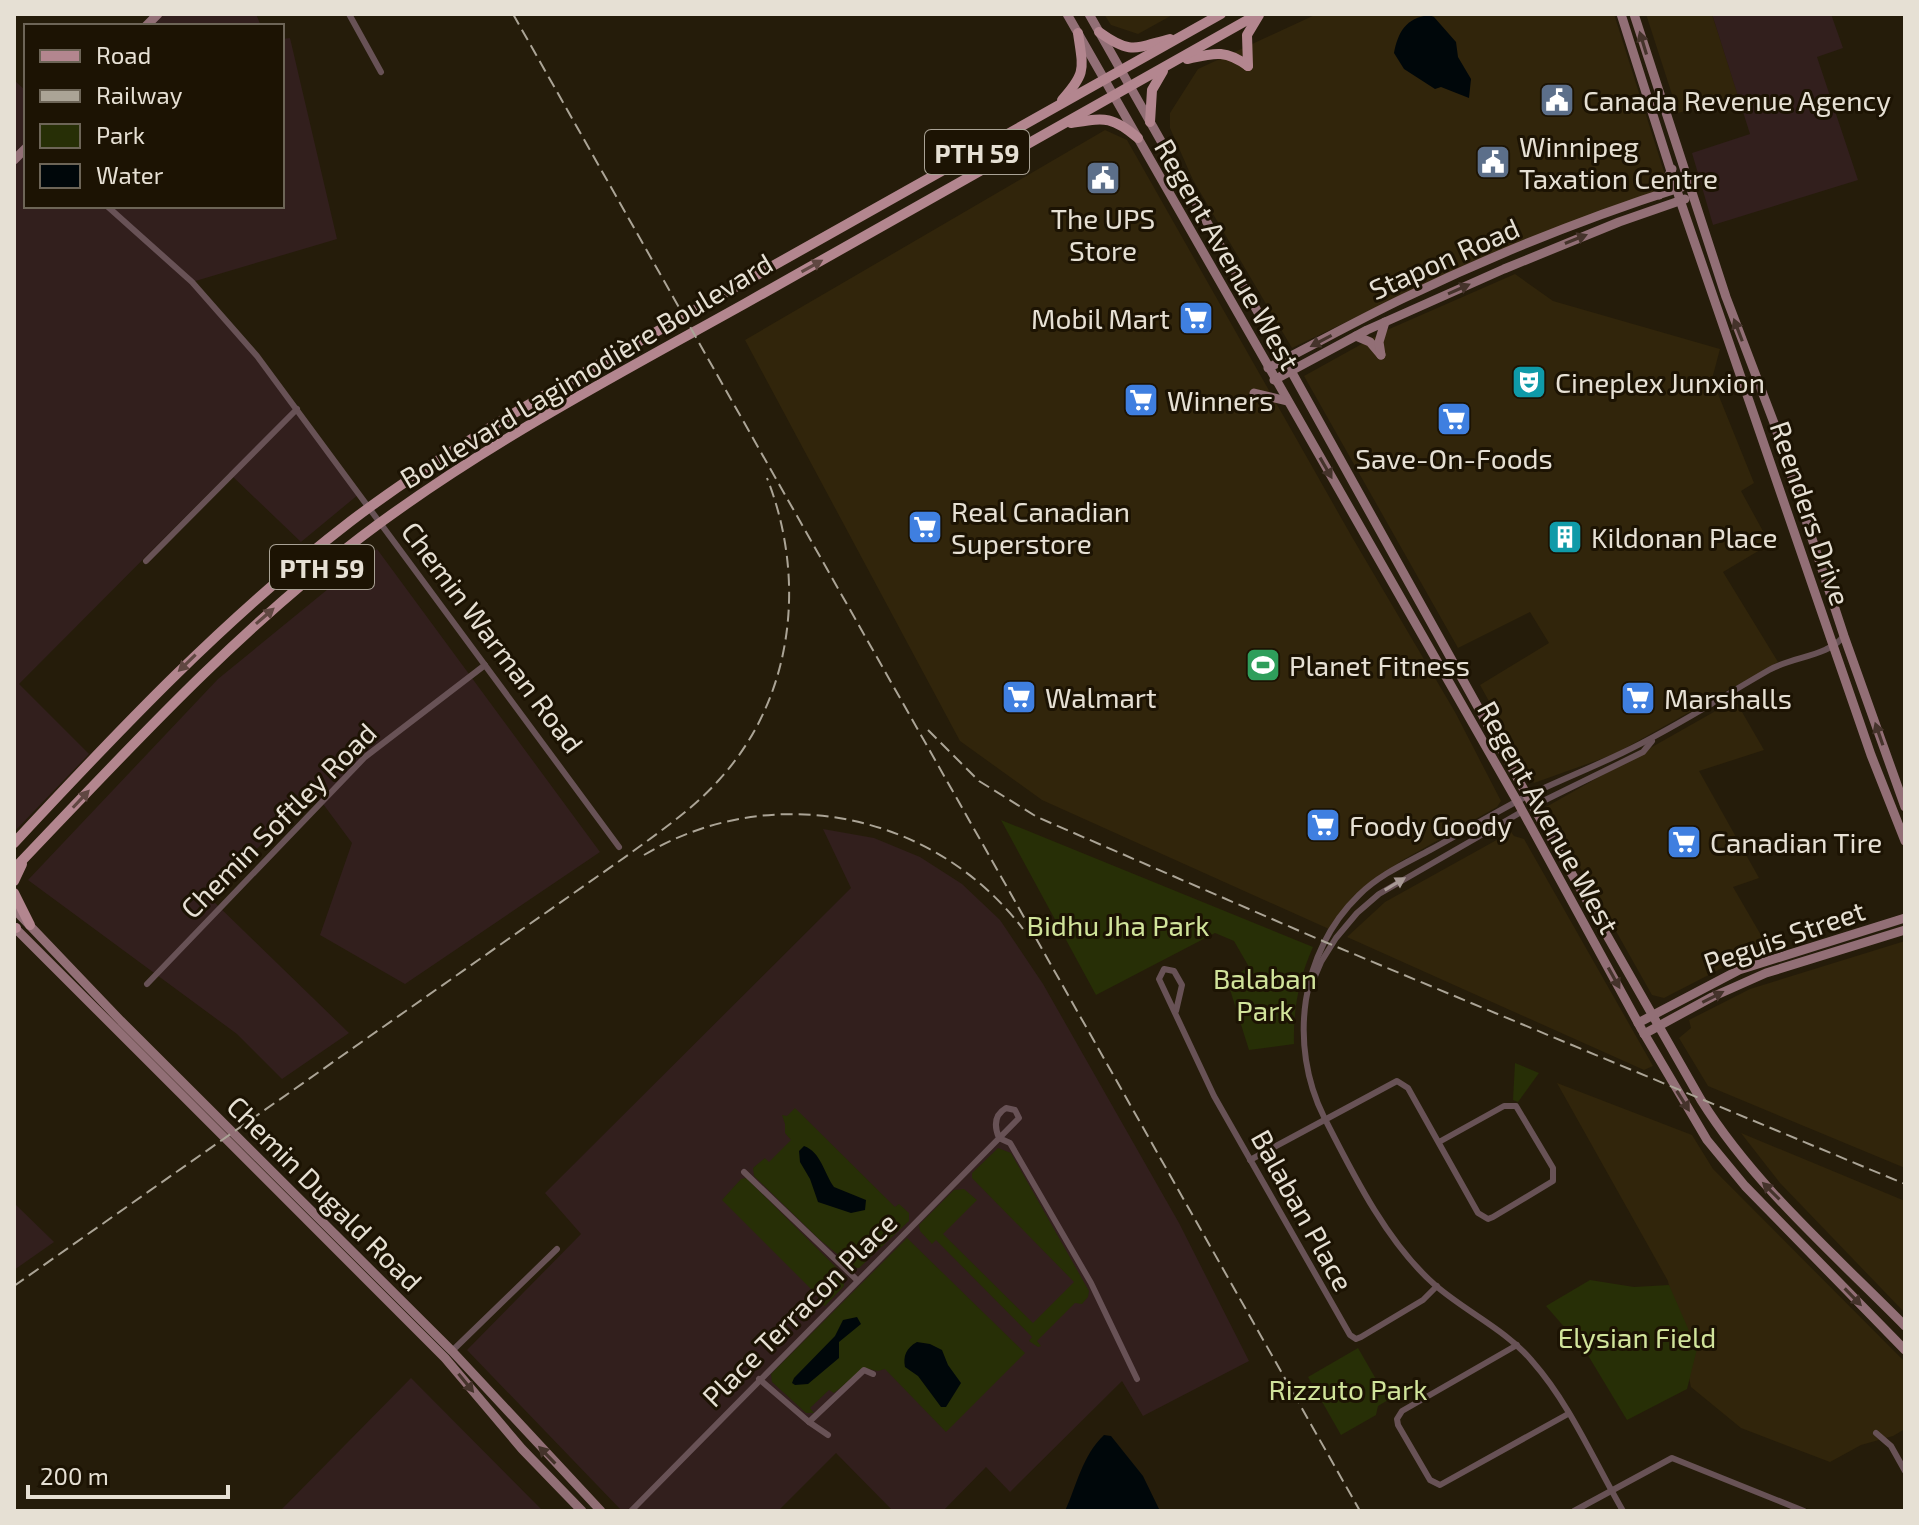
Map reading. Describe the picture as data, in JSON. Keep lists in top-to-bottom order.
{
  "streets": {
    "main road": [
      "PTH 59",
      "Regent Avenue West",
      "Stapon Road",
      "Boulevard Lagimodière Boulevard",
      "Reenders Drive",
      "Peguis Street",
      "Chemin Dugald Road"
    ],
    "street": [
      "Chemin Warman Road",
      "Chemin Softley Road",
      "Balaban Place",
      "Place Terracon Place"
    ]
  },
  "crossings": [
    ["Regent Avenue West", "Stapon Road"],
    ["Regent Avenue West", "Boulevard Lagimodière Boulevard"],
    ["Regent Avenue West", "Peguis Street"],
    ["Stapon Road", "Reenders Drive"],
    ["Boulevard Lagimodière Boulevard", "Chemin Warman Road"],
    ["Chemin Warman Road", "Chemin Softley Road"]
  ],
  "parks": [
    "Bidhu Jha Park",
    "Balaban Park",
    "Elysian Field",
    "Rizzuto Park"
  ],
  "places": {
    "public building": ["Canada Revenue Agency", "Winnipeg Taxation Centre", "The UPS Store"],
    "supermarket": [
      "Mobil Mart",
      "Winners",
      "Save-On-Foods",
      "Real Canadian Superstore",
      "Walmart",
      "Marshalls",
      "Foody Goody",
      "Canadian Tire"
    ],
    "theatre": ["Cineplex Junxion"],
    "building": ["Kildonan Place"],
    "sports": ["Planet Fitness"]
  },
  "legend": [
    "Road",
    "Railway",
    "Park",
    "Water"
  ],
  "scale_bar": "200 m"
}
